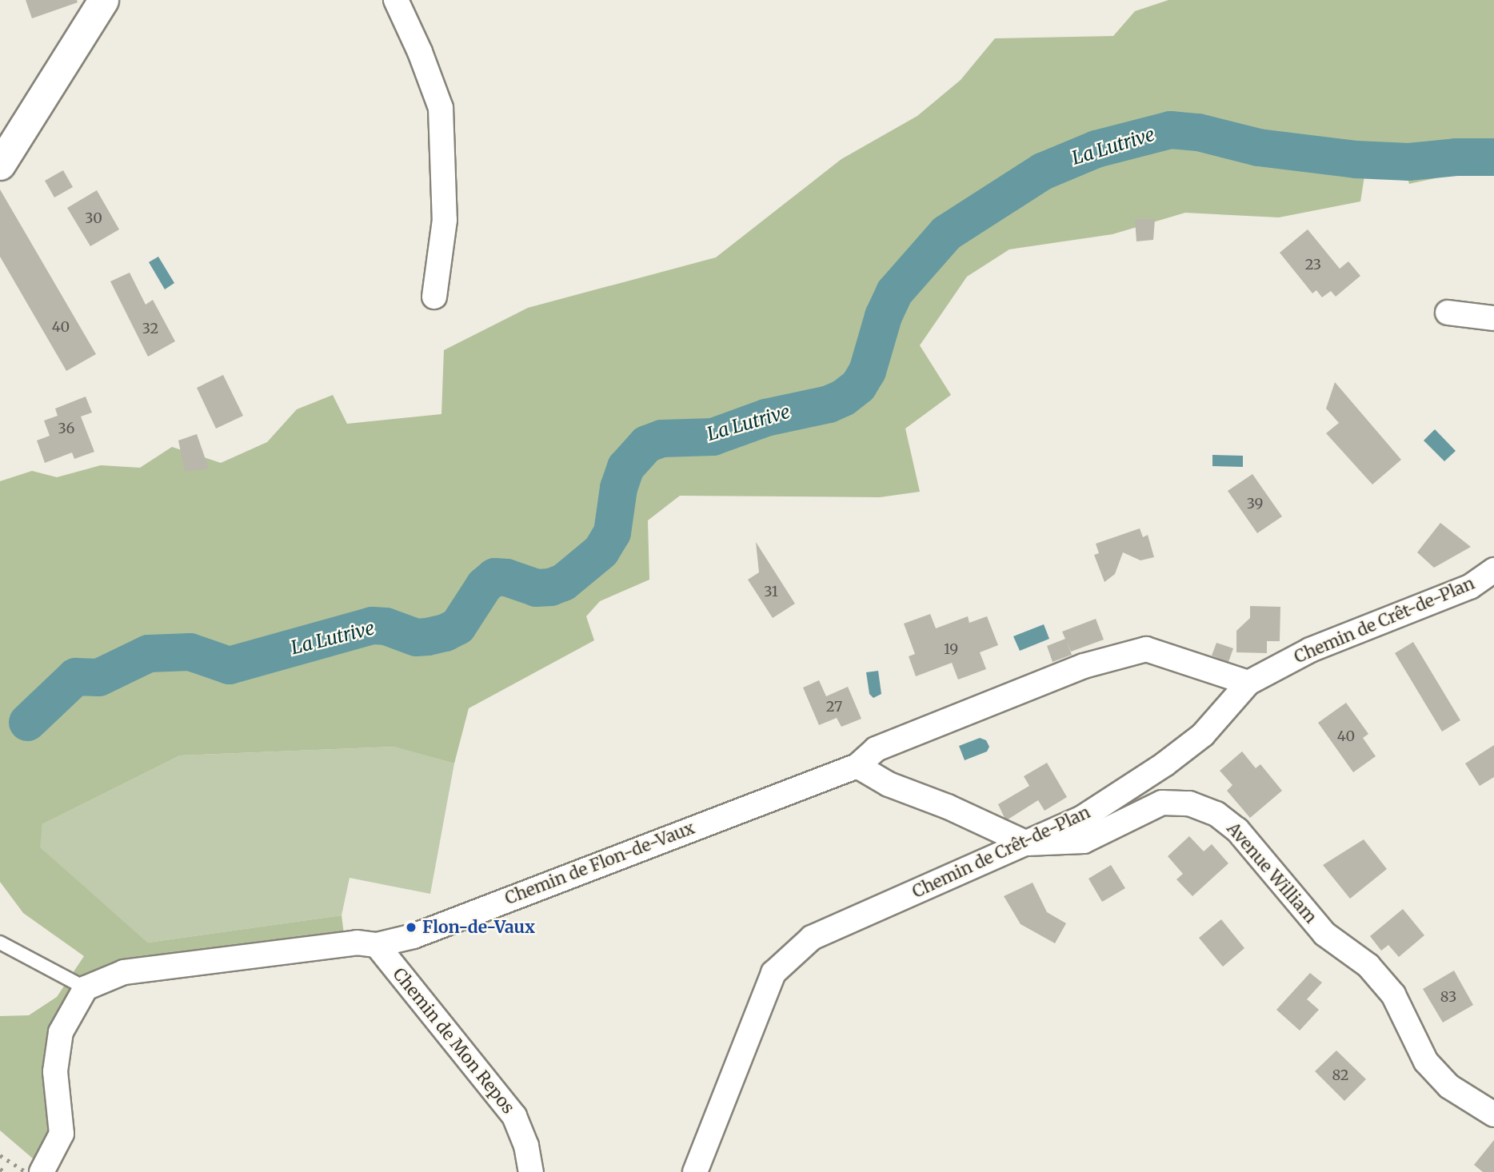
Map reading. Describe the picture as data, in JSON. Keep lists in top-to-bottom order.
{
  "streets": {
    "street": [
      "Chemin de Crêt-de-Plan",
      "Chemin de Flon-de-Vaux",
      "Avenue William",
      "Chemin de Mon Repos"
    ]
  },
  "crossings": [
    ["Chemin de Crêt-de-Plan", "Chemin de Flon-de-Vaux"],
    ["Chemin de Crêt-de-Plan", "Avenue William"],
    ["Chemin de Flon-de-Vaux", "Avenue William"],
    ["Chemin de Flon-de-Vaux", "Chemin de Mon Repos"]
  ],
  "water": ["La Lutrive"],
  "places": ["Flon-de-Vaux"],
  "house_numbers": [
    "30",
    "23",
    "40",
    "32",
    "36",
    "39",
    "31",
    "19",
    "27",
    "40",
    "83",
    "82"
  ]
}
